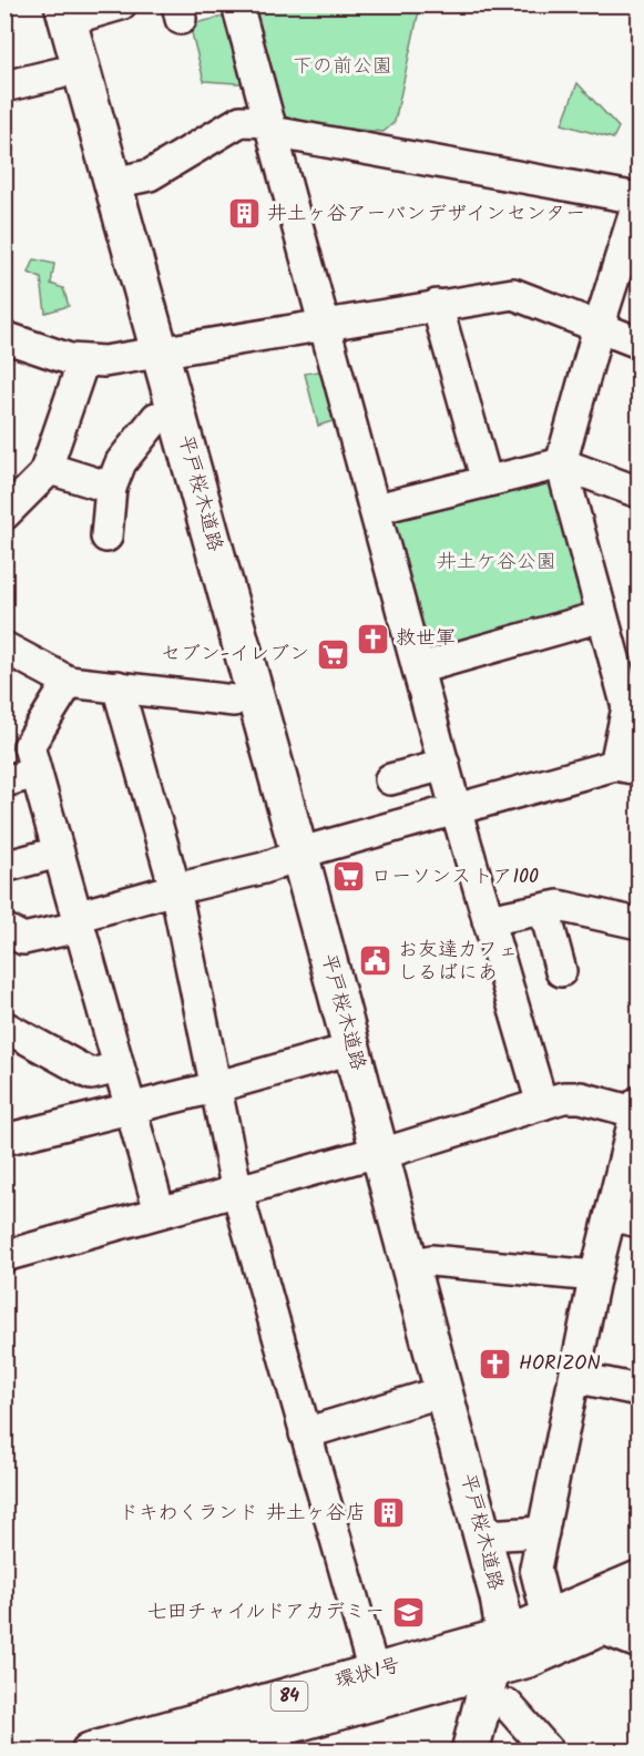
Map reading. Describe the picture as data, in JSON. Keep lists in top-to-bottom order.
{
  "streets": {
    "main road": ["平戸桜木道路", "環状1号", "84"]
  },
  "crossings": [
    ["平戸桜木道路", "環状1号"]
  ],
  "parks": ["下の前公園", "井土ケ谷公園"],
  "places": {
    "building": ["井土ヶ谷アーバンデザインセンター", "ドキわくランド 井土ヶ谷店"],
    "church": ["救世軍", "HORIZON"],
    "supermarket": ["セブン-イレブン", "ローソンストア100"],
    "public building": ["お友達カフェ しるばにあ"],
    "school or university": ["七田チャイルドアカデミー"]
  }
}
